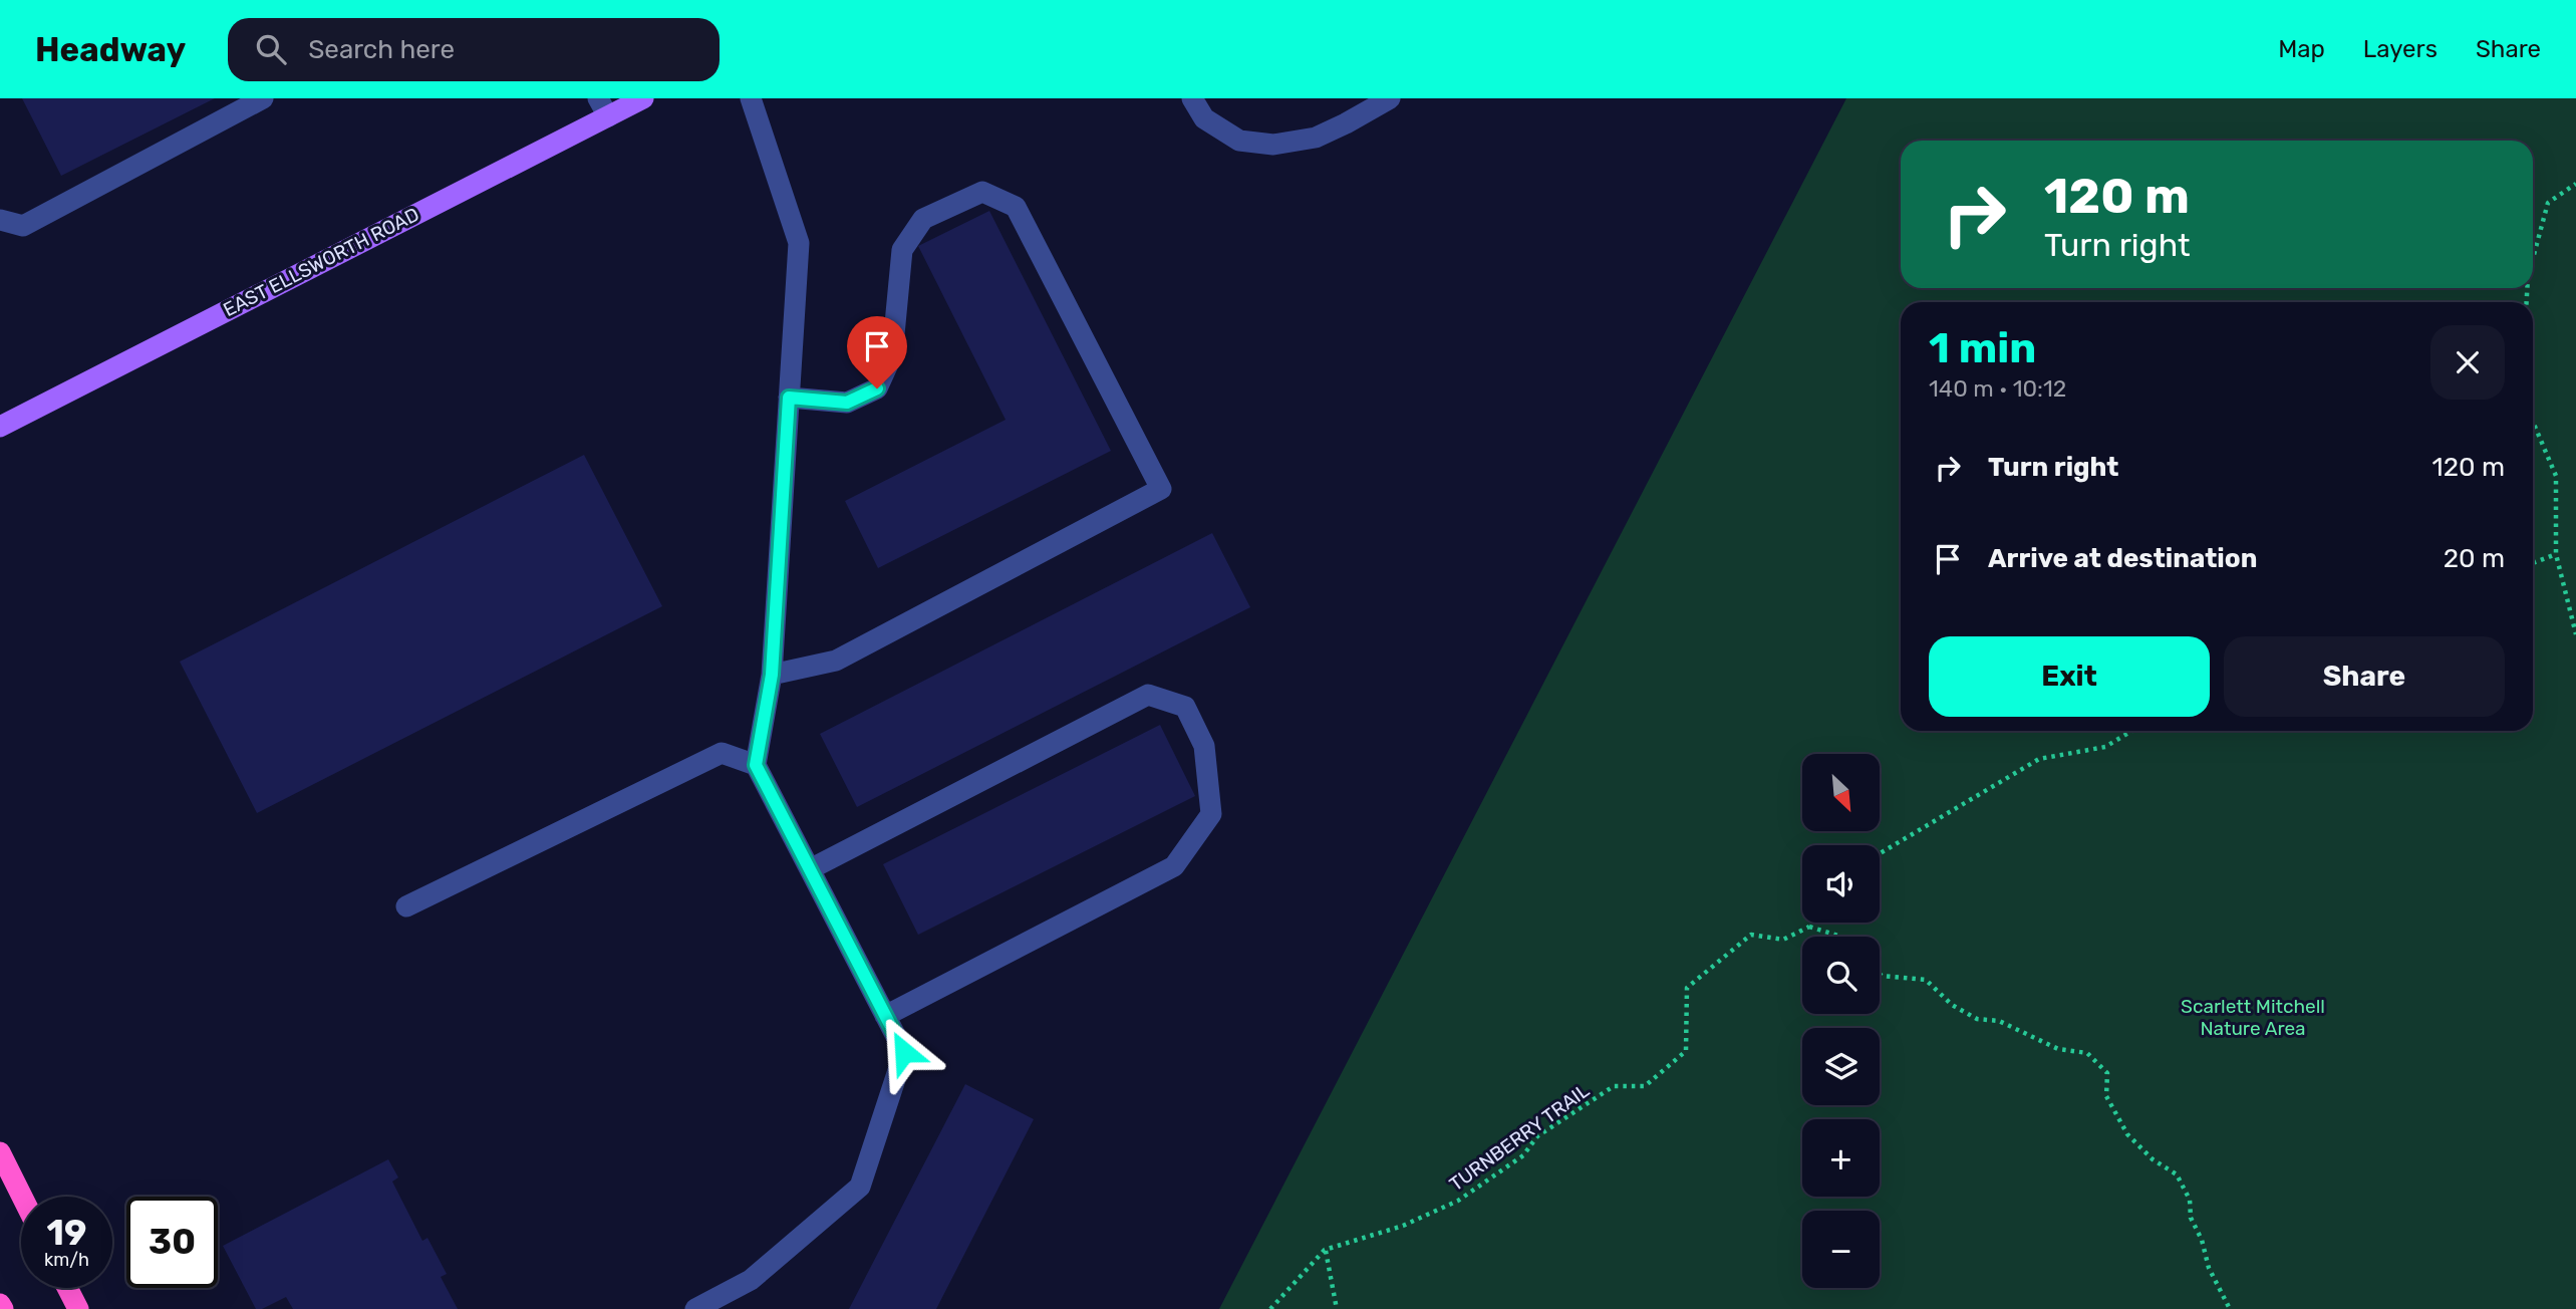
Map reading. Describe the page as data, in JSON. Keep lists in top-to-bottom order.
{
  "streets": {
    "main road": ["EAST ELLSWORTH ROAD"],
    "path": ["TURNBERRY TRAIL"]
  },
  "parks": ["Scarlett Mitchell Nature Area"],
  "north": "bottom right",
  "page": {
    "header": "Headway",
    "search": "Search here",
    "nav": ["Map", "Layers", "Share"],
    "turn": ["120 m", "Turn right"],
    "heading": ["1 min", "140 m · 10:12"],
    "list": [
      {
        "name": "Turn right",
        "value": "120 m"
      },
      {
        "name": "Arrive at destination",
        "value": "20 m"
      }
    ],
    "buttons": ["Exit", "Share"],
    "map_buttons": ["+", "−"],
    "speed": "19 km/h",
    "limit": "30"
  }
}
